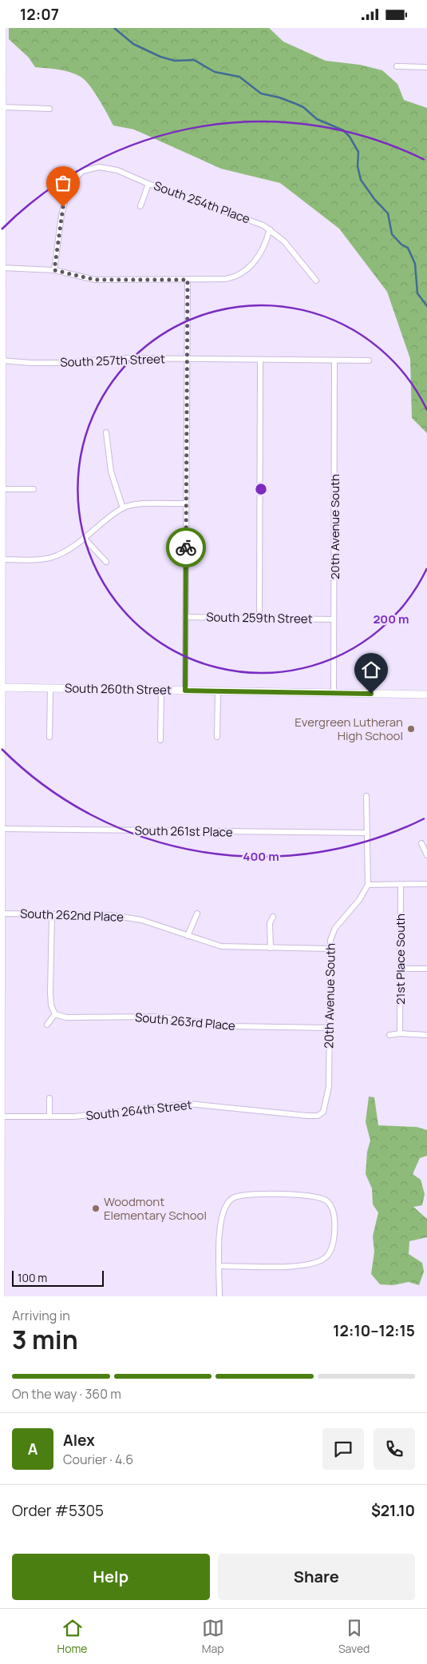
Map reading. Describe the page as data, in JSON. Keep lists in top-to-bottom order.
{
  "streets": {
    "main road": ["South 260th Street"],
    "street": [
      "South 254th Place",
      "South 257th Street",
      "20th Avenue South",
      "South 259th Street",
      "South 261st Place",
      "South 262nd Place",
      "21st Place South",
      "South 263rd Place",
      "South 264th Street"
    ]
  },
  "crossings": [
    ["South 257th Street", "20th Avenue South"],
    ["20th Avenue South", "South 259th Street"],
    ["20th Avenue South", "South 260th Street"],
    ["20th Avenue South", "South 262nd Place"],
    ["20th Avenue South", "South 263rd Place"],
    ["20th Avenue South", "South 264th Street"]
  ],
  "places": ["Evergreen Lutheran High School", "Woodmont Elementary School"],
  "scale_bar": "100 m",
  "page": {
    "status": "12:07",
    "scale": "100 m",
    "heading": ["3 min", "Arriving in", "12:10–12:15"],
    "panel": [
      "Alex",
      "Courier · 4.6",
      "Order #5305",
      "$21.10"
    ],
    "bar": "On the way · 360 m",
    "round": "A",
    "buttons": ["Help", "Share"],
    "tabs": ["Home", "Map", "Saved"]
  },
  "rings": ["200 m", "400 m"]
}
